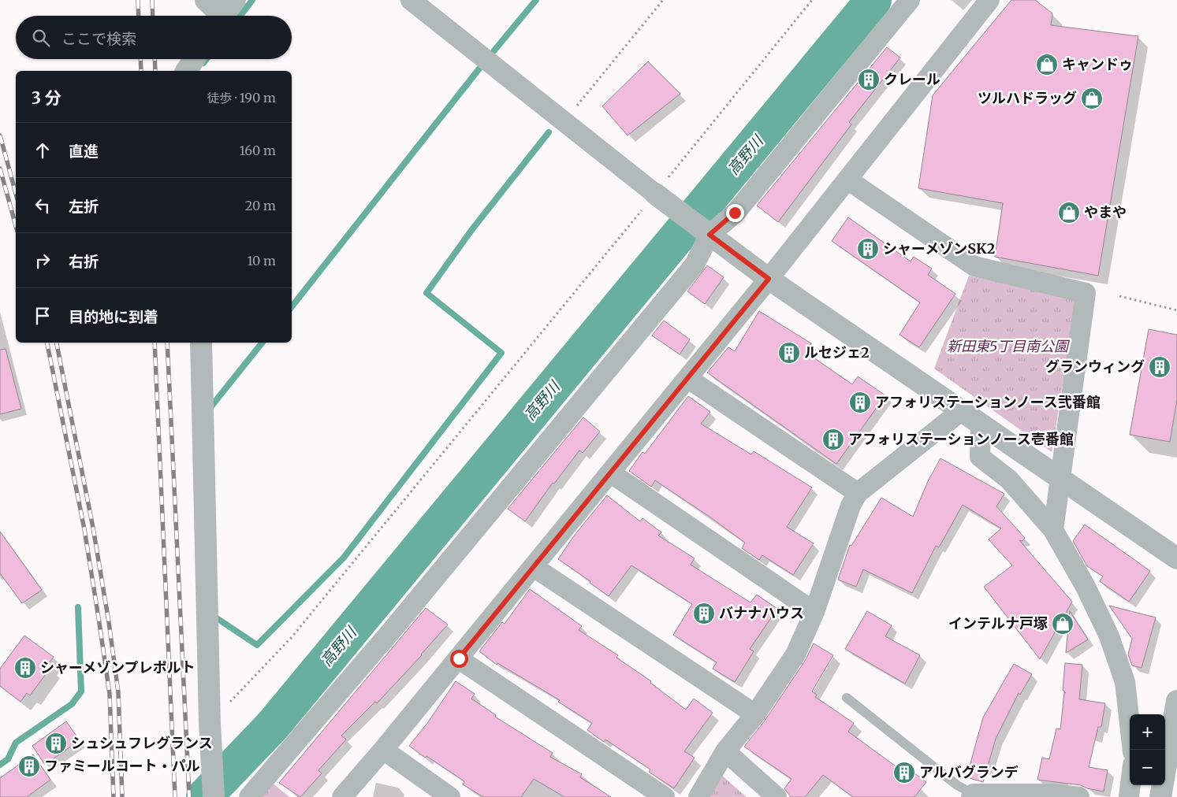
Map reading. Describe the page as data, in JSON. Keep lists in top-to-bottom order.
{
  "water": ["高野川"],
  "parks": ["新田東5丁目南公園"],
  "places": {
    "shop": [
      "キャンドゥ",
      "ツルハドラッグ",
      "やまや",
      "インテルナ戸塚"
    ],
    "building": [
      "クレール",
      "シャーメゾンSK2",
      "ルセジェ2",
      "グランウィング",
      "アフォリステーションノース弐番館",
      "アフォリステーションノース壱番館",
      "バナナハウス",
      "シャーメゾンプレポルト",
      "シュシュフレグランス",
      "ファミールコート・パル",
      "アルバグランデ"
    ]
  },
  "page": {
    "search": "ここで検索",
    "heading": ["3 分", "徒歩 · 190 m"],
    "list": [
      ["直進", "160 m"],
      ["左折", "20 m"],
      ["右折", "10 m"],
      "目的地に到着"
    ],
    "map_buttons": ["+", "−"]
  }
}
